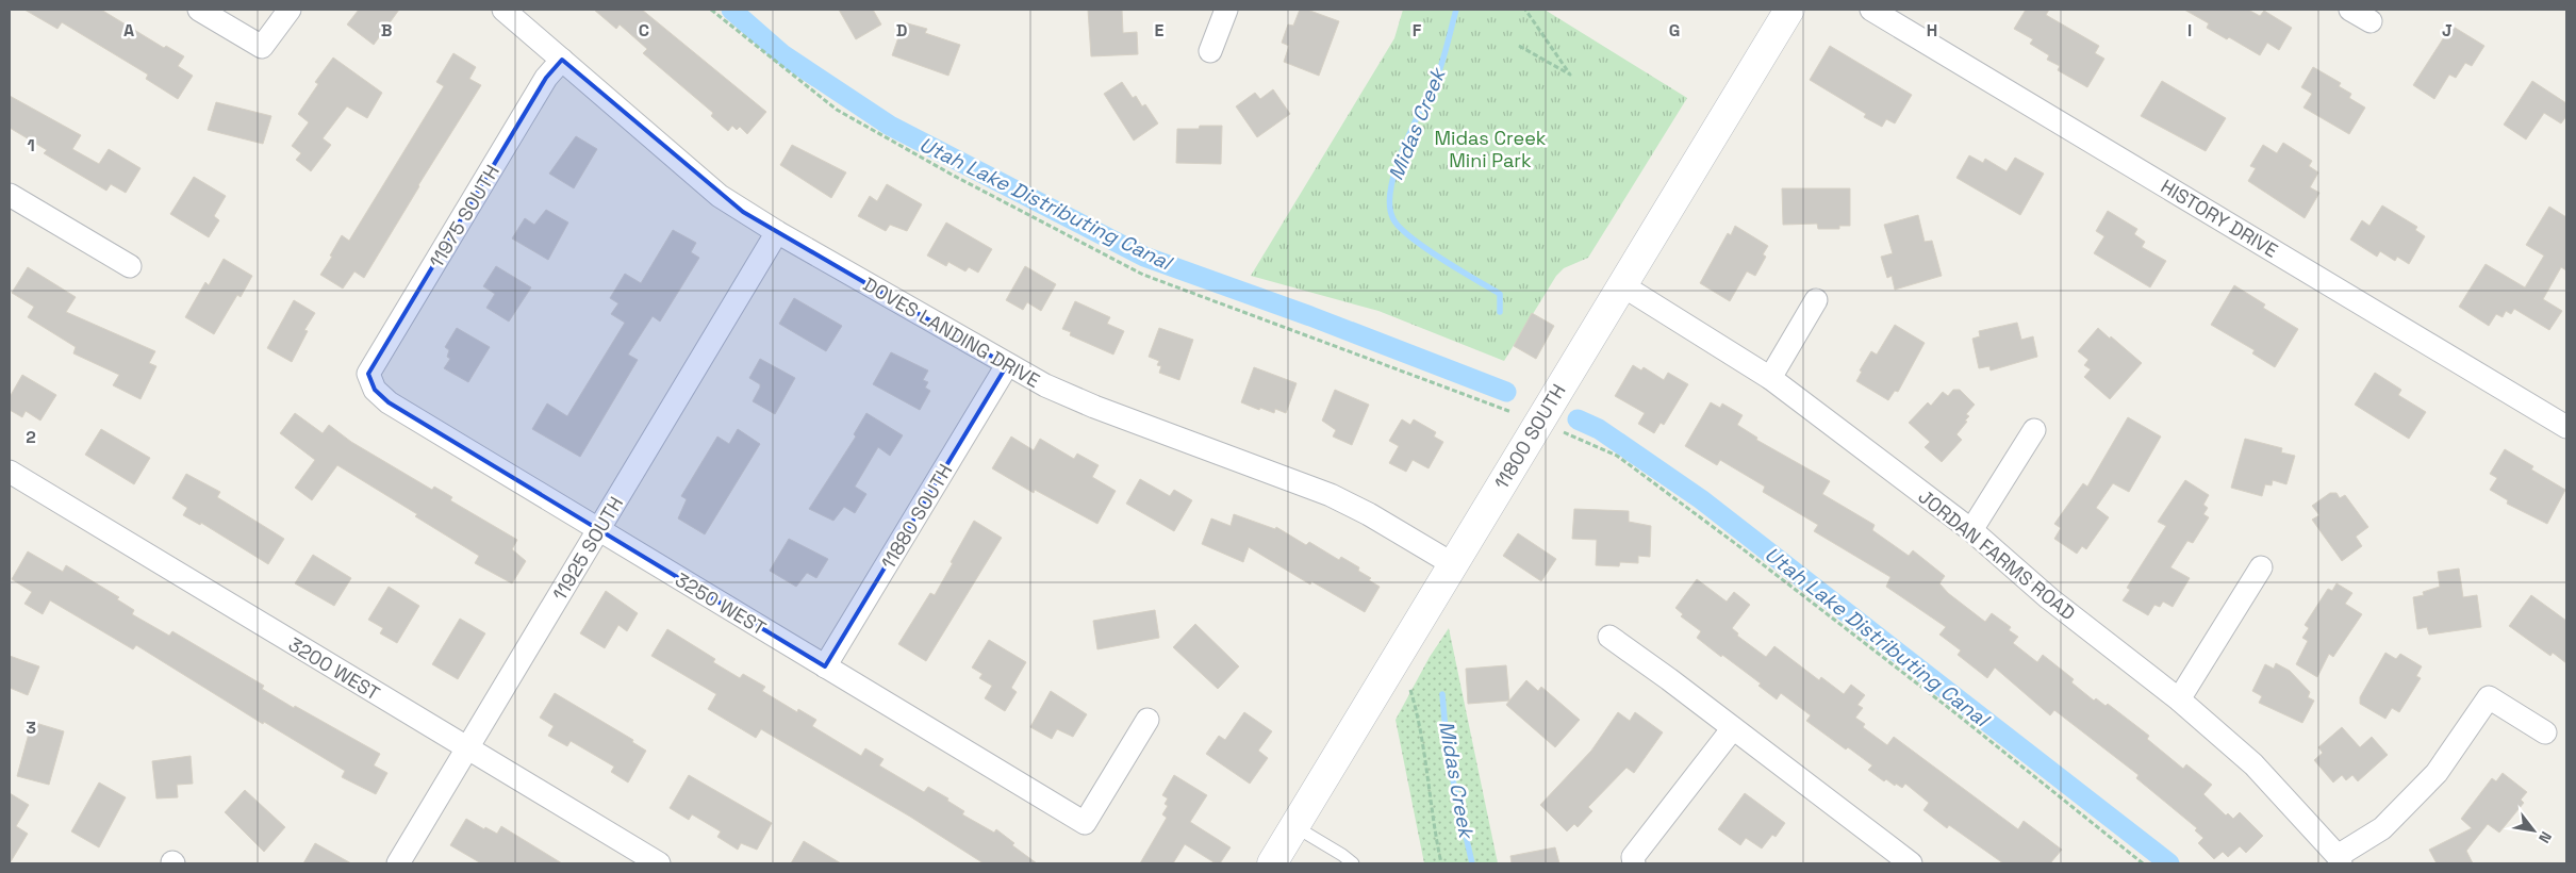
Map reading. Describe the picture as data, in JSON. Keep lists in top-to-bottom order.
{
  "streets": {
    "main road": ["11800 SOUTH"],
    "street": [
      "11975 SOUTH",
      "HISTORY DRIVE",
      "DOVES LANDING DRIVE",
      "11880 SOUTH",
      "11925 SOUTH",
      "JORDAN FARMS ROAD",
      "3250 WEST",
      "3200 WEST"
    ]
  },
  "crossings": [
    ["11975 SOUTH", "DOVES LANDING DRIVE"],
    ["11975 SOUTH", "3250 WEST"],
    ["DOVES LANDING DRIVE", "11800 SOUTH"],
    ["DOVES LANDING DRIVE", "11880 SOUTH"],
    ["DOVES LANDING DRIVE", "11925 SOUTH"],
    ["11800 SOUTH", "JORDAN FARMS ROAD"],
    ["11880 SOUTH", "3250 WEST"],
    ["11925 SOUTH", "3250 WEST"],
    ["11925 SOUTH", "3200 WEST"]
  ],
  "water": ["Midas Creek", "Utah Lake Distributing Canal"],
  "parks": ["Midas Creek Mini Park"],
  "north": "bottom right",
  "grid": {
    "columns": [
      "A",
      "B",
      "C",
      "D",
      "E",
      "F",
      "G",
      "H",
      "I",
      "J"
    ],
    "rows": ["1", "2", "3"]
  }
}
